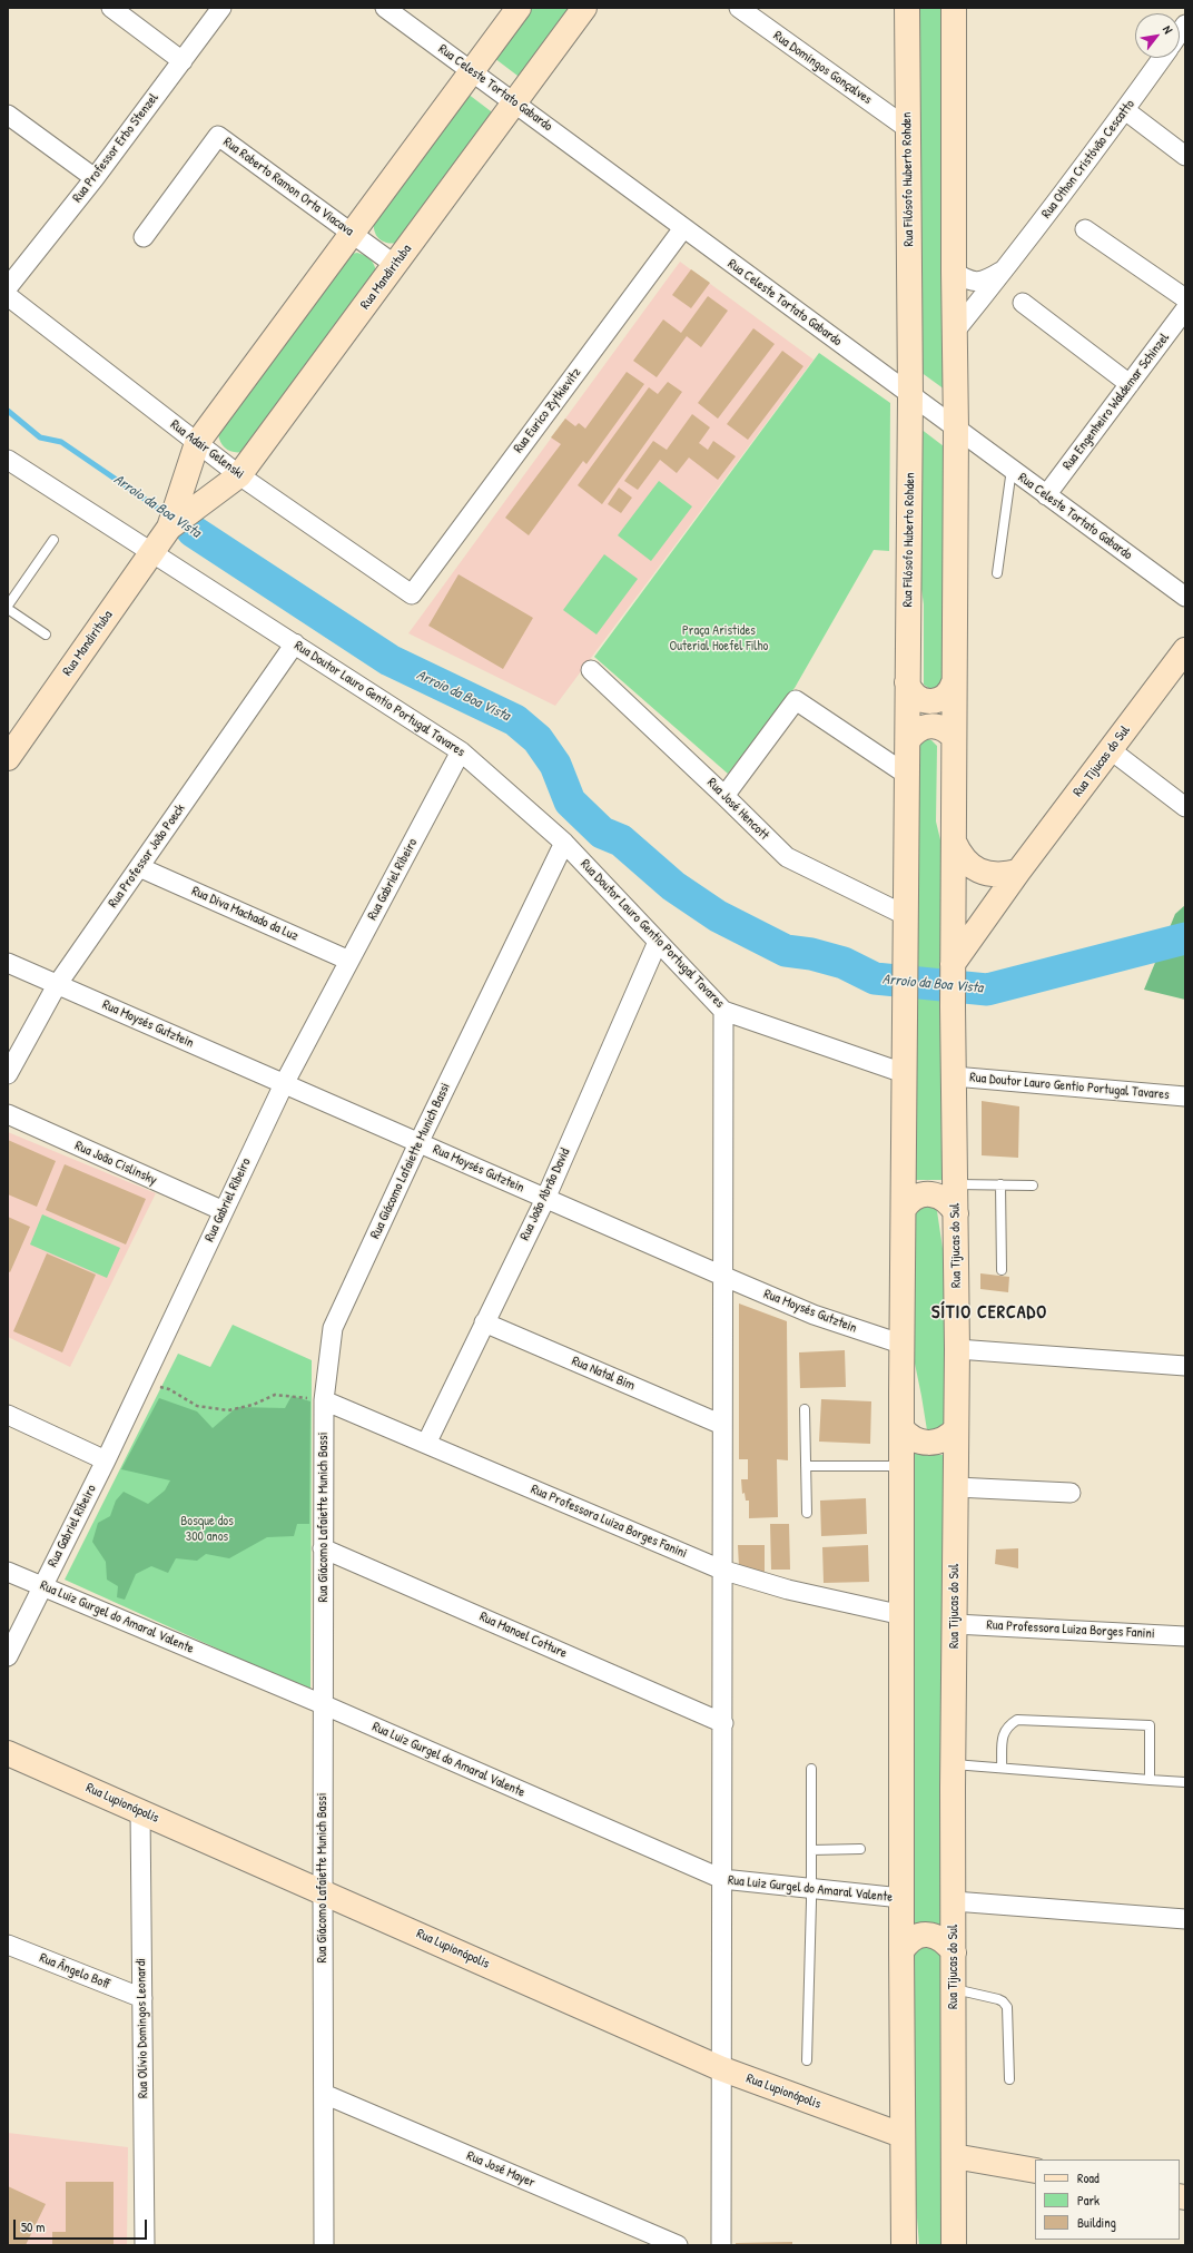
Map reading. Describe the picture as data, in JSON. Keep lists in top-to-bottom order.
{
  "streets": {
    "main road": [
      "Rua Filósofo Huberto Rohden",
      "Rua Mandirituba",
      "Rua Tijucas do Sul",
      "Rua Lupionópolis"
    ],
    "street": [
      "Rua Domingos Gonçalves",
      "Rua Celeste Tortato Gabardo",
      "Rua Professor Erbo Stenzel",
      "Rua Othon Cristóvão Cescatto",
      "Rua Roberto Ramon Orta Viacava",
      "Rua Engenheiro Waldemar Schinzel",
      "Rua Eurico Zytkievitz",
      "Rua Adair Gelenski",
      "Rua Doutor Lauro Gentio Portugal Tavares",
      "Rua José Hencott",
      "Rua Professor João Poeck",
      "Rua Gabriel Ribeiro",
      "Rua Diva Machado da Luz",
      "Rua Moysés Gutztein",
      "Rua Giácomo Lafaiette Munich Bassi",
      "Rua João Cislinsky",
      "Rua João Abrão David",
      "Rua Natal Bim",
      "Rua Professora Luiza Borges Fanini",
      "Rua Luiz Gurgel do Amaral Valente",
      "Rua Manoel Cotture",
      "Rua Ângelo Boff",
      "Rua Olívio Domingos Leonardi",
      "Rua José Mayer"
    ]
  },
  "crossings": [
    ["Rua Domingos Gonçalves", "Rua Filósofo Huberto Rohden"],
    ["Rua Celeste Tortato Gabardo", "Rua Filósofo Huberto Rohden"],
    ["Rua Celeste Tortato Gabardo", "Rua Mandirituba"],
    ["Rua Celeste Tortato Gabardo", "Rua Engenheiro Waldemar Schinzel"],
    ["Rua Celeste Tortato Gabardo", "Rua Eurico Zytkievitz"],
    ["Rua Filósofo Huberto Rohden", "Rua Doutor Lauro Gentio Portugal Tavares"],
    ["Rua Filósofo Huberto Rohden", "Rua José Hencott"],
    ["Rua Roberto Ramon Orta Viacava", "Rua Mandirituba"],
    ["Rua Mandirituba", "Rua Adair Gelenski"],
    ["Rua Mandirituba", "Rua Doutor Lauro Gentio Portugal Tavares"],
    ["Rua Eurico Zytkievitz", "Rua Adair Gelenski"],
    ["Rua Doutor Lauro Gentio Portugal Tavares", "Rua Tijucas do Sul"],
    ["Rua Doutor Lauro Gentio Portugal Tavares", "Rua Professor João Poeck"],
    ["Rua Doutor Lauro Gentio Portugal Tavares", "Rua Gabriel Ribeiro"],
    ["Rua Doutor Lauro Gentio Portugal Tavares", "Rua Giácomo Lafaiette Munich Bassi"],
    ["Rua Doutor Lauro Gentio Portugal Tavares", "Rua João Abrão David"],
    ["Rua Tijucas do Sul", "Rua Professora Luiza Borges Fanini"],
    ["Rua Professor João Poeck", "Rua Diva Machado da Luz"],
    ["Rua Professor João Poeck", "Rua Moysés Gutztein"],
    ["Rua Gabriel Ribeiro", "Rua Diva Machado da Luz"],
    ["Rua Gabriel Ribeiro", "Rua Moysés Gutztein"],
    ["Rua Gabriel Ribeiro", "Rua João Cislinsky"],
    ["Rua Gabriel Ribeiro", "Rua Luiz Gurgel do Amaral Valente"],
    ["Rua Moysés Gutztein", "Rua Giácomo Lafaiette Munich Bassi"],
    ["Rua Moysés Gutztein", "Rua João Abrão David"],
    ["Rua Giácomo Lafaiette Munich Bassi", "Rua Professora Luiza Borges Fanini"],
    ["Rua Giácomo Lafaiette Munich Bassi", "Rua Luiz Gurgel do Amaral Valente"],
    ["Rua Giácomo Lafaiette Munich Bassi", "Rua Manoel Cotture"],
    ["Rua Giácomo Lafaiette Munich Bassi", "Rua Lupionópolis"],
    ["Rua Giácomo Lafaiette Munich Bassi", "Rua José Mayer"],
    ["Rua João Abrão David", "Rua Natal Bim"],
    ["Rua João Abrão David", "Rua Professora Luiza Borges Fanini"],
    ["Rua Lupionópolis", "Rua Olívio Domingos Leonardi"],
    ["Rua Ângelo Boff", "Rua Olívio Domingos Leonardi"]
  ],
  "districts": ["SÍTIO CERCADO"],
  "water": ["Arroio da Boa Vista"],
  "parks": ["Praça Aristides Outerial Hoefel Filho", "Bosque dos 300 anos"],
  "legend": ["Road", "Park", "Building"],
  "scale_bar": "50 m",
  "north": "top right"
}
